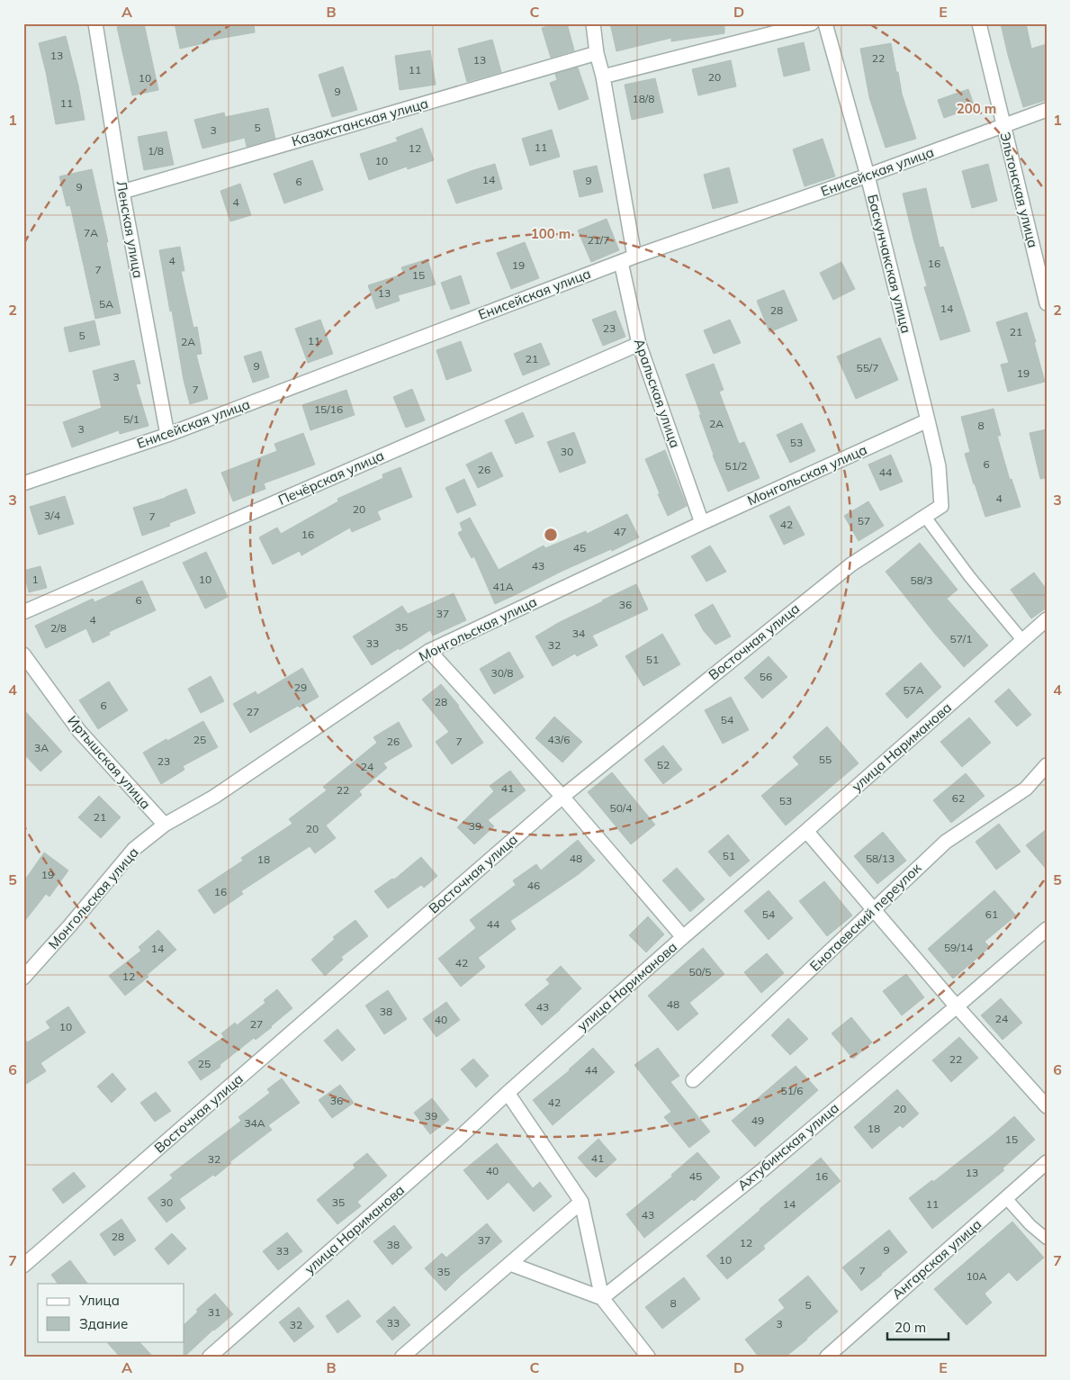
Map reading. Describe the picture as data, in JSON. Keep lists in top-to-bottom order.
{
  "streets": {
    "street": [
      "Казахстанская улица",
      "Енисейская улица",
      "Эльтонская улица",
      "Ленская улица",
      "Баскунчакская улица",
      "Аральская улица",
      "Монгольская улица",
      "Печёрская улица",
      "Восточная улица",
      "улица Нариманова",
      "Иртышская улица",
      "Енотаевский переулок",
      "Ахтубинская улица",
      "Ангарская улица"
    ]
  },
  "crossings": [
    ["Казахстанская улица", "Ленская улица"],
    ["Енисейская улица", "Эльтонская улица"],
    ["Енисейская улица", "Ленская улица"],
    ["Енисейская улица", "Баскунчакская улица"],
    ["Енисейская улица", "Аральская улица"],
    ["Баскунчакская улица", "Монгольская улица"],
    ["Баскунчакская улица", "Восточная улица"],
    ["Аральская улица", "Монгольская улица"],
    ["Аральская улица", "Печёрская улица"],
    ["Монгольская улица", "Иртышская улица"]
  ],
  "house_numbers": [
    "13",
    "22",
    "13",
    "11",
    "20",
    "10",
    "9",
    "18/8",
    "11",
    "5",
    "3",
    "11",
    "12",
    "1/8",
    "10",
    "14",
    "9",
    "6",
    "9",
    "4",
    "7А",
    "21/7",
    "4",
    "16",
    "19",
    "7",
    "15",
    "13",
    "5А",
    "14",
    "28",
    "23",
    "21",
    "5",
    "11",
    "2А",
    "21",
    "9",
    "55/7",
    "19",
    "3",
    "7",
    "15/16",
    "5/1",
    "2А",
    "8",
    "3",
    "53",
    "30",
    "6",
    "51/2",
    "26",
    "44",
    "4",
    "20",
    "3/4",
    "7",
    "57",
    "42",
    "47",
    "16",
    "45",
    "43",
    "1",
    "10",
    "58/3",
    "41А",
    "6",
    "36",
    "37",
    "4",
    "35",
    "2/8",
    "34",
    "57/1",
    "33",
    "32",
    "51",
    "30/8",
    "56",
    "29",
    "57А",
    "28",
    "6",
    "27",
    "54",
    "25",
    "43/6",
    "26",
    "7",
    "3А",
    "55",
    "23",
    "52",
    "24",
    "41",
    "22",
    "62",
    "53",
    "50/4",
    "21",
    "39",
    "20",
    "51",
    "48",
    "58/13",
    "18",
    "19",
    "46",
    "16",
    "54",
    "61",
    "44",
    "59/14",
    "14",
    "42",
    "50/5",
    "12",
    "48",
    "43",
    "38",
    "24",
    "40",
    "27",
    "10",
    "22",
    "25",
    "44",
    "51/6",
    "36",
    "42",
    "20",
    "39",
    "49",
    "34А",
    "18",
    "15",
    "41",
    "32",
    "40",
    "13",
    "45",
    "16",
    "30",
    "35",
    "14",
    "11",
    "43",
    "28",
    "37",
    "12",
    "38",
    "9",
    "33",
    "10",
    "7",
    "35",
    "10А",
    "8",
    "5",
    "31",
    "33",
    "3",
    "32"
  ],
  "legend": ["Улица", "Здание"],
  "scale_bar": "20 m",
  "grid": {
    "columns": [
      "A",
      "B",
      "C",
      "D",
      "E"
    ],
    "rows": [
      "1",
      "2",
      "3",
      "4",
      "5",
      "6",
      "7"
    ]
  },
  "rings": ["200 m", "100 m"]
}
